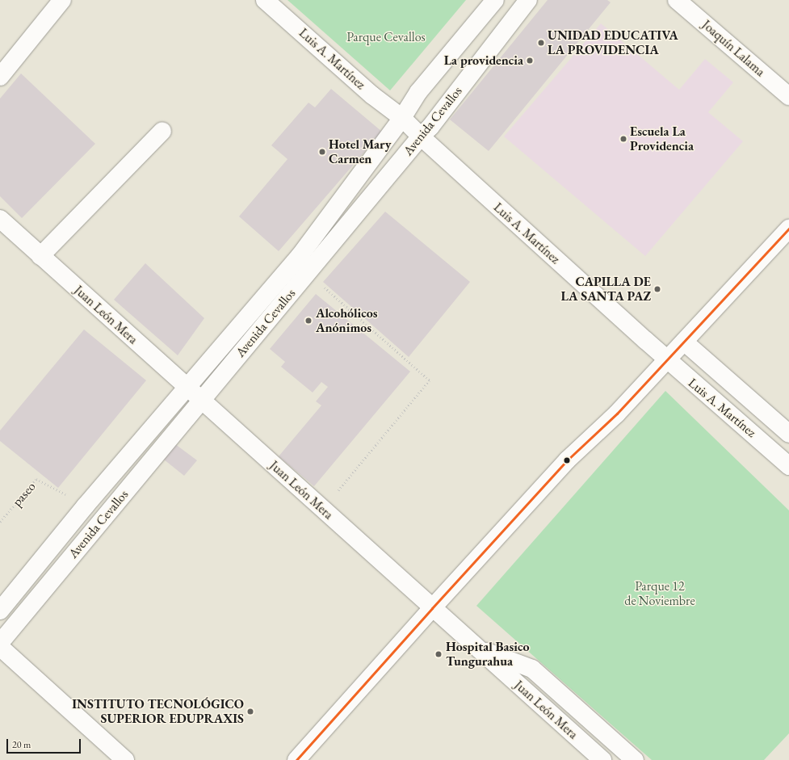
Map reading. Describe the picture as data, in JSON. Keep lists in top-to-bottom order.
{
  "streets": {
    "street": [
      "Joaquín Lalama",
      "Luis A. Martínez",
      "Avenida Cevallos",
      "Juan León Mera"
    ],
    "path": ["paseo"]
  },
  "crossings": [
    ["Luis A. Martínez", "Avenida Cevallos"],
    ["Avenida Cevallos", "Juan León Mera"],
    ["Avenida Cevallos", "paseo"]
  ],
  "parks": ["Parque Cevallos", "Parque 12 de Noviembre"],
  "places": [
    "UNIDAD EDUCATIVA LA PROVIDENCIA",
    "La providencia",
    "Escuela La Providencia",
    "Hotel Mary Carmen",
    "CAPILLA DE LA SANTA PAZ",
    "Alcohólicos Anónimos",
    "Hospital Basico Tungurahua",
    "INSTITUTO TECNOLÓGICO SUPERIOR EDUPRAXIS"
  ],
  "lines": ["transit line 12"],
  "scale_bar": "20 m"
}
